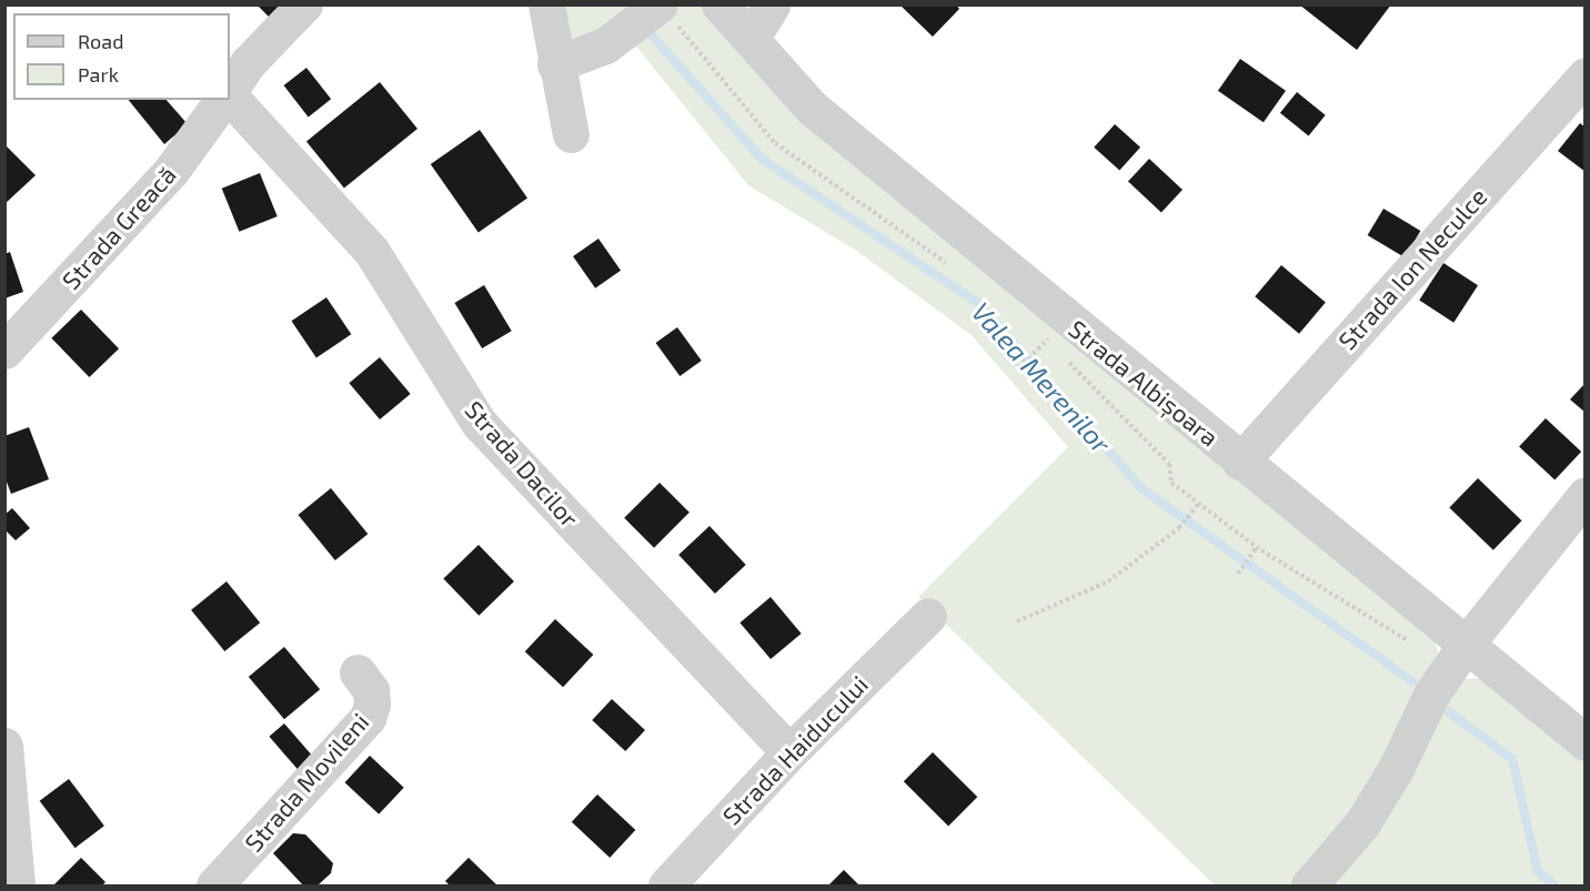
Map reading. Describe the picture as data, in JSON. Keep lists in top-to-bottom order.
{
  "streets": {
    "street": [
      "Strada Greacă",
      "Strada Ion Neculce",
      "Strada Albișoara",
      "Strada Dacilor",
      "Strada Haiducului",
      "Strada Movileni"
    ]
  },
  "crossings": [
    ["Strada Ion Neculce", "Strada Albișoara"],
    ["Strada Dacilor", "Strada Haiducului"]
  ],
  "water": ["Valea Merenilor"],
  "legend": ["Road", "Park"]
}
